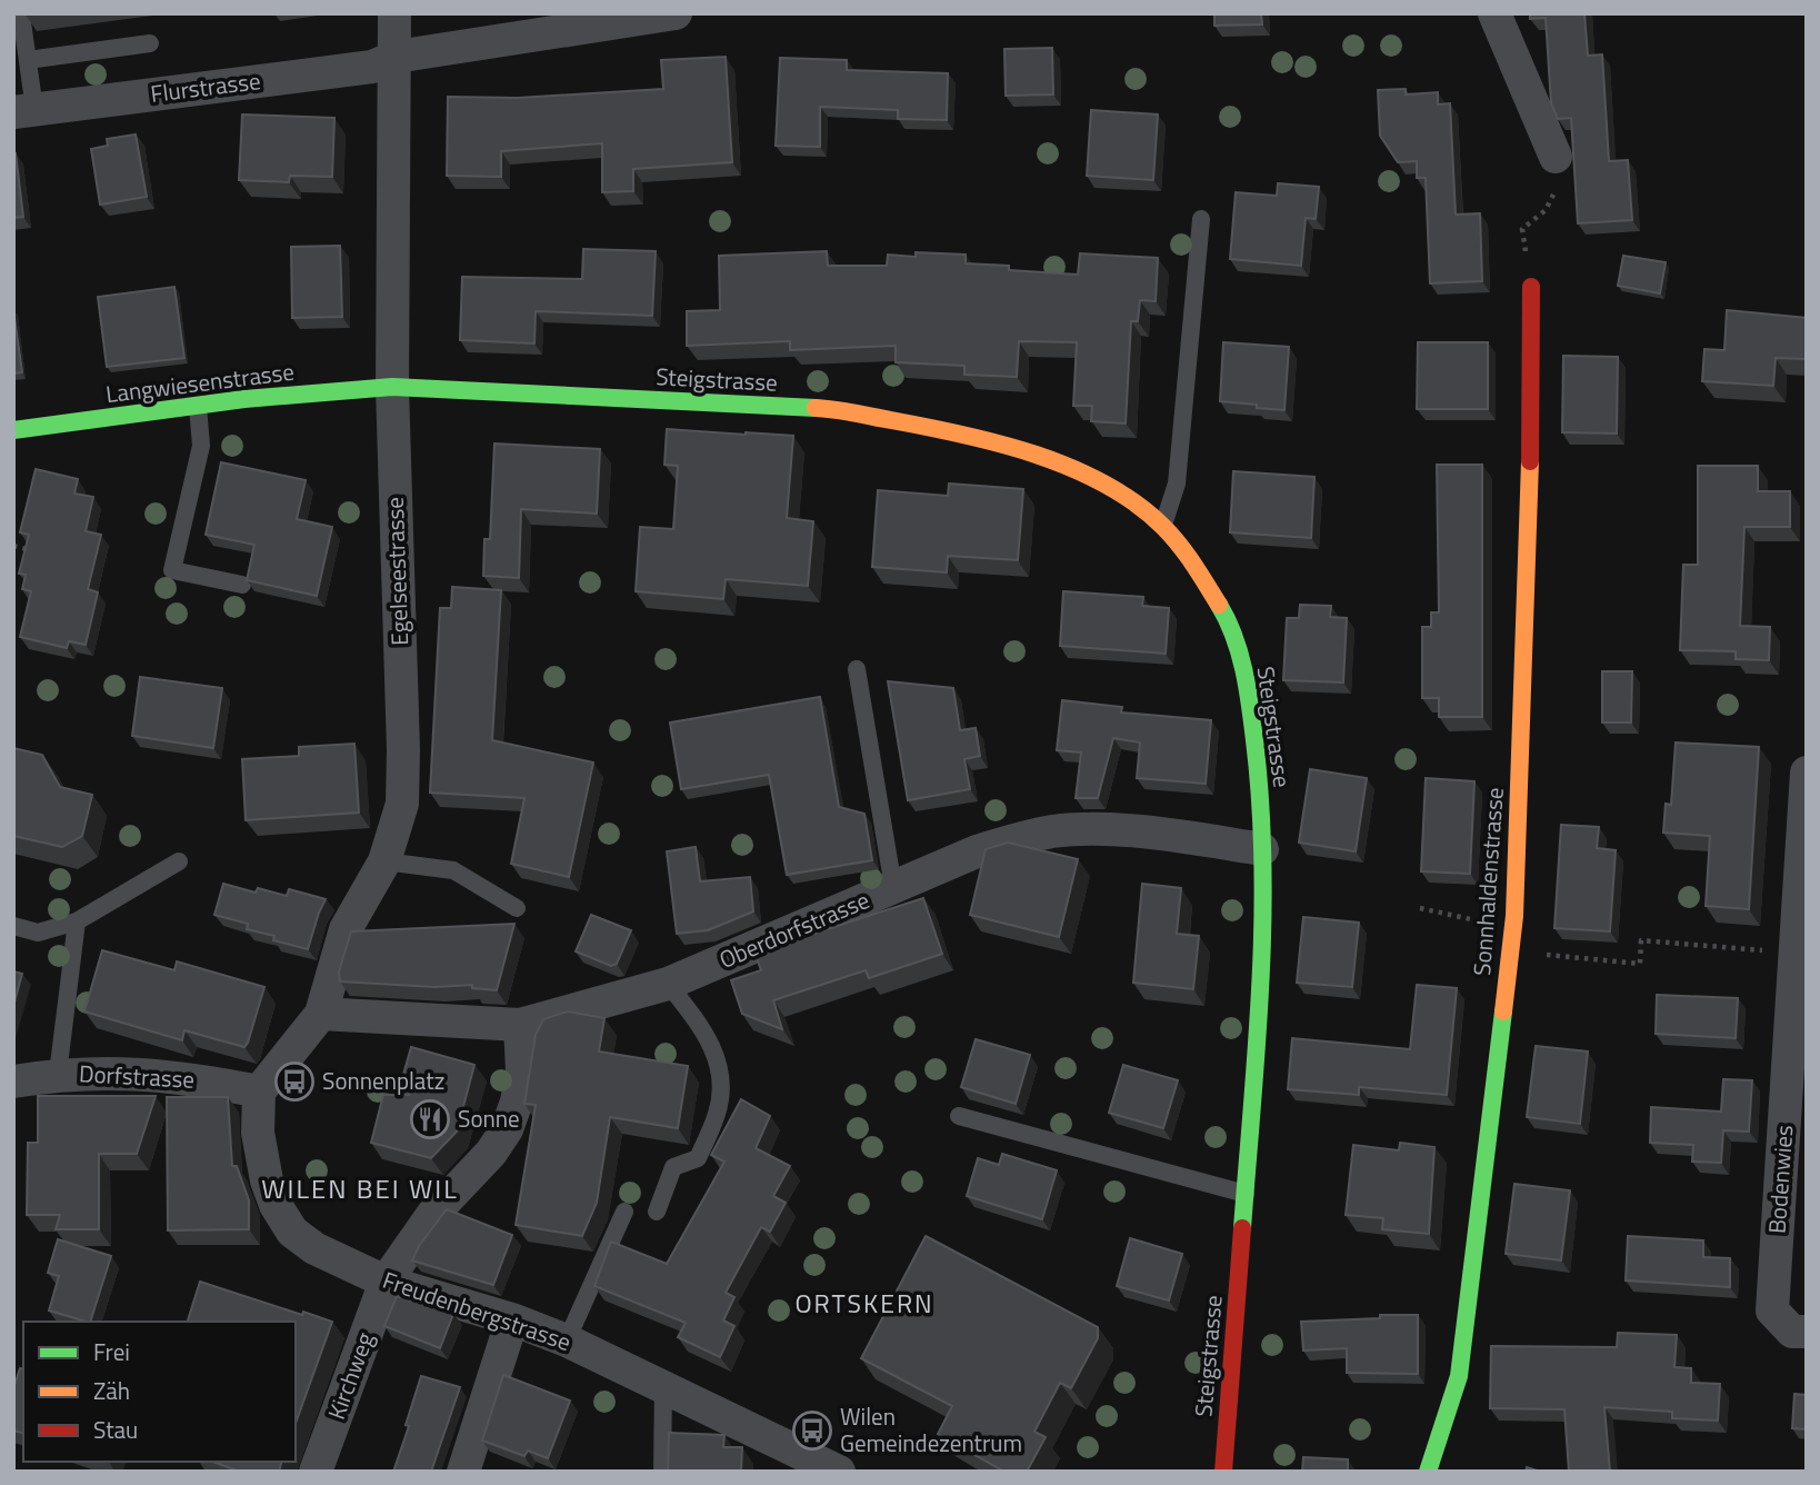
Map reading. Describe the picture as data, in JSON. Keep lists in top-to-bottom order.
{
  "streets": {
    "street": [
      "Flurstrasse",
      "Steigstrasse",
      "Langwiesenstrasse",
      "Egelseestrasse",
      "Sonnhaldenstrasse",
      "Oberdorfstrasse",
      "Dorfstrasse",
      "Bodenwies",
      "Freudenbergstrasse",
      "Kirchweg"
    ]
  },
  "crossings": [
    ["Flurstrasse", "Egelseestrasse"],
    ["Steigstrasse", "Langwiesenstrasse"],
    ["Steigstrasse", "Egelseestrasse"],
    ["Steigstrasse", "Oberdorfstrasse"],
    ["Langwiesenstrasse", "Egelseestrasse"],
    ["Egelseestrasse", "Oberdorfstrasse"],
    ["Egelseestrasse", "Dorfstrasse"],
    ["Egelseestrasse", "Freudenbergstrasse"],
    ["Oberdorfstrasse", "Kirchweg"],
    ["Dorfstrasse", "Freudenbergstrasse"],
    ["Freudenbergstrasse", "Kirchweg"]
  ],
  "districts": ["WILEN BEI WIL", "ORTSKERN"],
  "places": {
    "bus stop": ["Sonnenplatz", "Wilen Gemeindezentrum"],
    "restaurant": ["Sonne"]
  },
  "legend": ["Frei", "Zäh", "Stau"]
}
